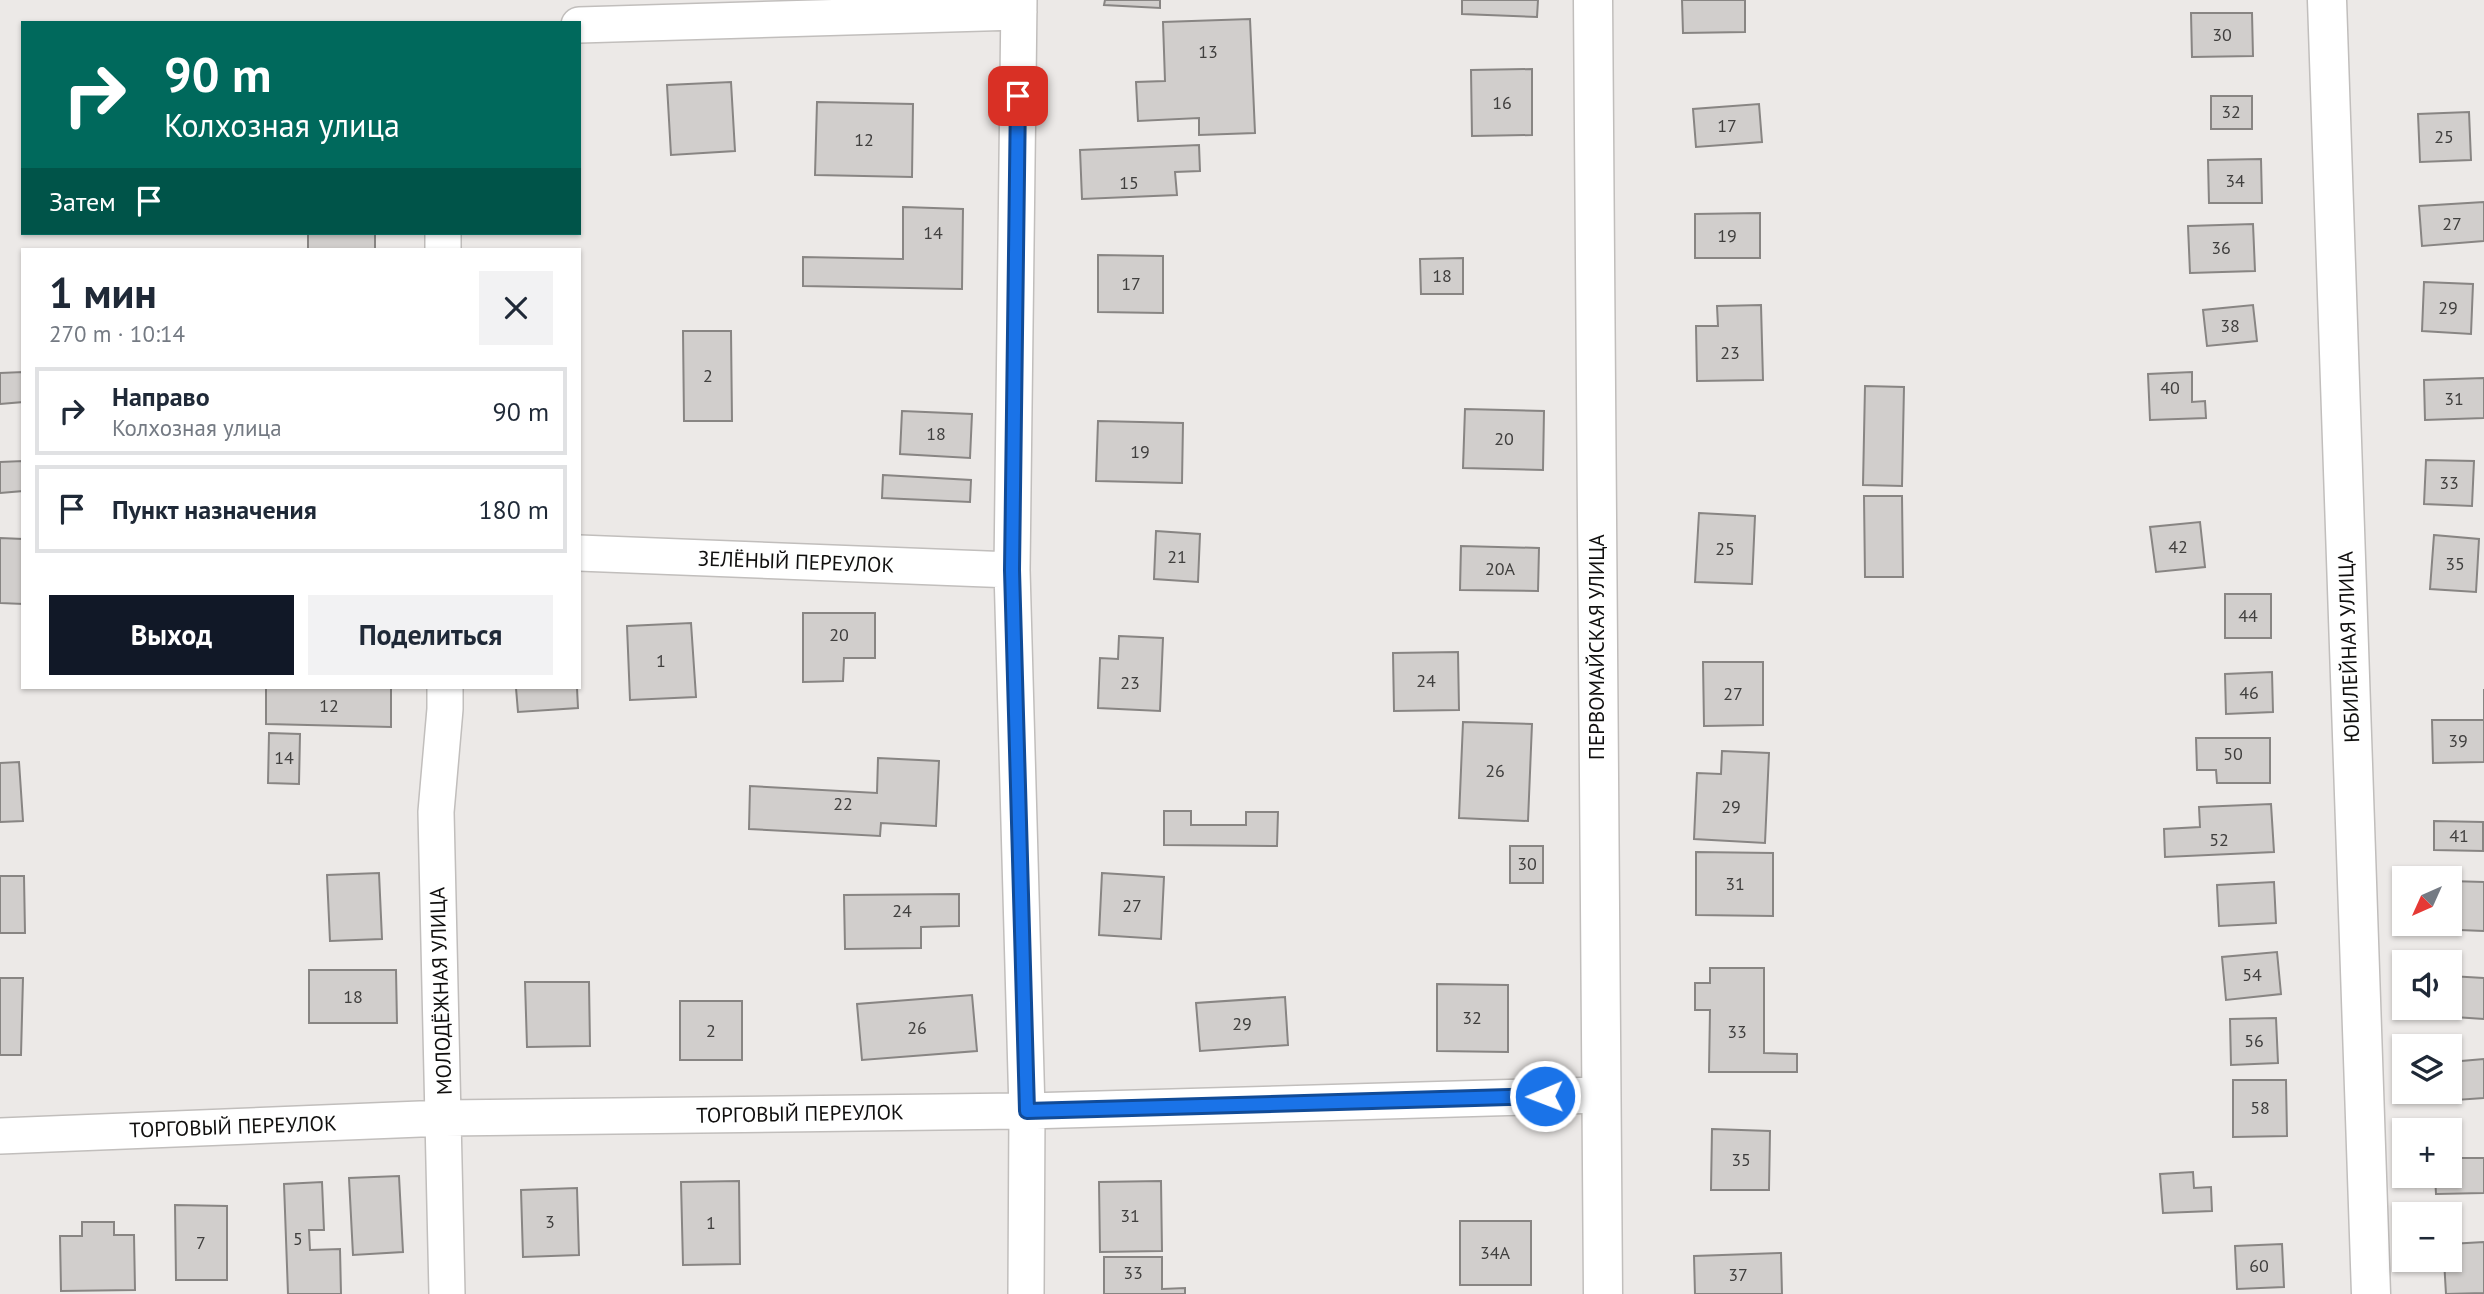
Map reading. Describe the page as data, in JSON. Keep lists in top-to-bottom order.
{
  "streets": {
    "street": [
      "ЗЕЛЁНЫЙ ПЕРЕУЛОК",
      "ПЕРВОМАЙСКАЯ УЛИЦА",
      "ЮБИЛЕЙНАЯ УЛИЦА",
      "МОЛОДЁЖНАЯ УЛИЦА",
      "ТОРГОВЫЙ ПЕРЕУЛОК"
    ]
  },
  "crossings": [
    ["ПЕРВОМАЙСКАЯ УЛИЦА", "ТОРГОВЫЙ ПЕРЕУЛОК"],
    ["МОЛОДЁЖНАЯ УЛИЦА", "ТОРГОВЫЙ ПЕРЕУЛОК"]
  ],
  "house_numbers": [
    "30",
    "13",
    "16",
    "32",
    "17",
    "25",
    "12",
    "34",
    "15",
    "27",
    "14",
    "19",
    "36",
    "18",
    "17",
    "29",
    "38",
    "23",
    "2",
    "40",
    "31",
    "18",
    "20",
    "19",
    "33",
    "42",
    "25",
    "21",
    "35",
    "20А",
    "44",
    "20",
    "1",
    "24",
    "23",
    "46",
    "27",
    "12",
    "39",
    "50",
    "14",
    "26",
    "22",
    "29",
    "41",
    "52",
    "30",
    "31",
    "27",
    "24",
    "54",
    "18",
    "32",
    "29",
    "26",
    "2",
    "33",
    "56",
    "58",
    "35",
    "31",
    "3",
    "1",
    "5",
    "7",
    "34А",
    "60",
    "33",
    "37"
  ],
  "north": "bottom left",
  "page": {
    "turn": ["90 m", "Колхозная улица"],
    "then": "Затем",
    "heading": ["1 мин", "270 m · 10:14"],
    "list": [
      {
        "name": "Направо",
        "note": "Колхозная улица",
        "value": "90 m"
      },
      {
        "name": "Пункт назначения",
        "value": "180 m"
      }
    ],
    "buttons": ["Выход", "Поделиться"],
    "map_buttons": ["+", "−"]
  }
}
